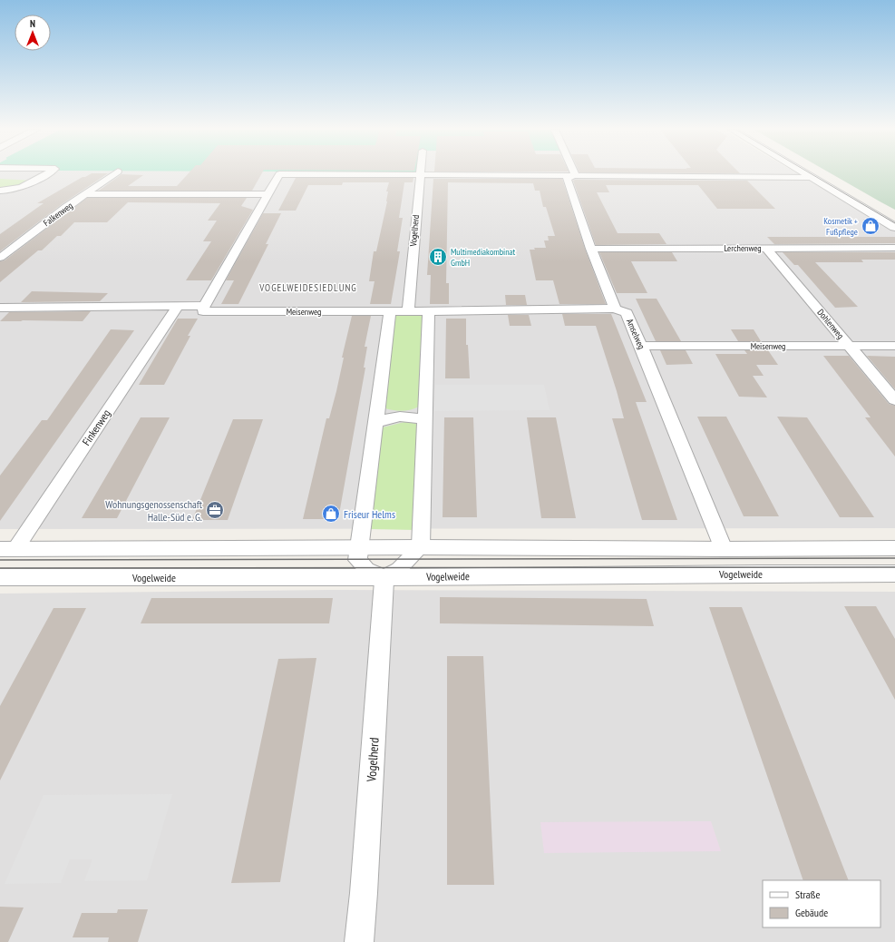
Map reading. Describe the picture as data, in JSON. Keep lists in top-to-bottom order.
{
  "streets": {
    "street": [
      "Falkenweg",
      "Vogelherd",
      "Lerchenweg",
      "Meisenweg",
      "Dohlenweg",
      "Amselweg",
      "Finkenweg",
      "Vogelweide"
    ]
  },
  "crossings": [
    ["Vogelherd", "Meisenweg"],
    ["Vogelherd", "Vogelweide"],
    ["Lerchenweg", "Dohlenweg"],
    ["Lerchenweg", "Amselweg"],
    ["Meisenweg", "Dohlenweg"],
    ["Meisenweg", "Amselweg"],
    ["Meisenweg", "Finkenweg"]
  ],
  "districts": ["VOGELWEIDESIEDLUNG"],
  "places": {
    "shop": ["Kosmetik + Fußpflege", "Friseur Helms"],
    "building": ["Multimediakombinat GmbH"],
    "office": ["Wohnungsgenossenschaft Halle-Süd e. G."]
  },
  "legend": ["Straße", "Gebäude"],
  "north": "top"
}
